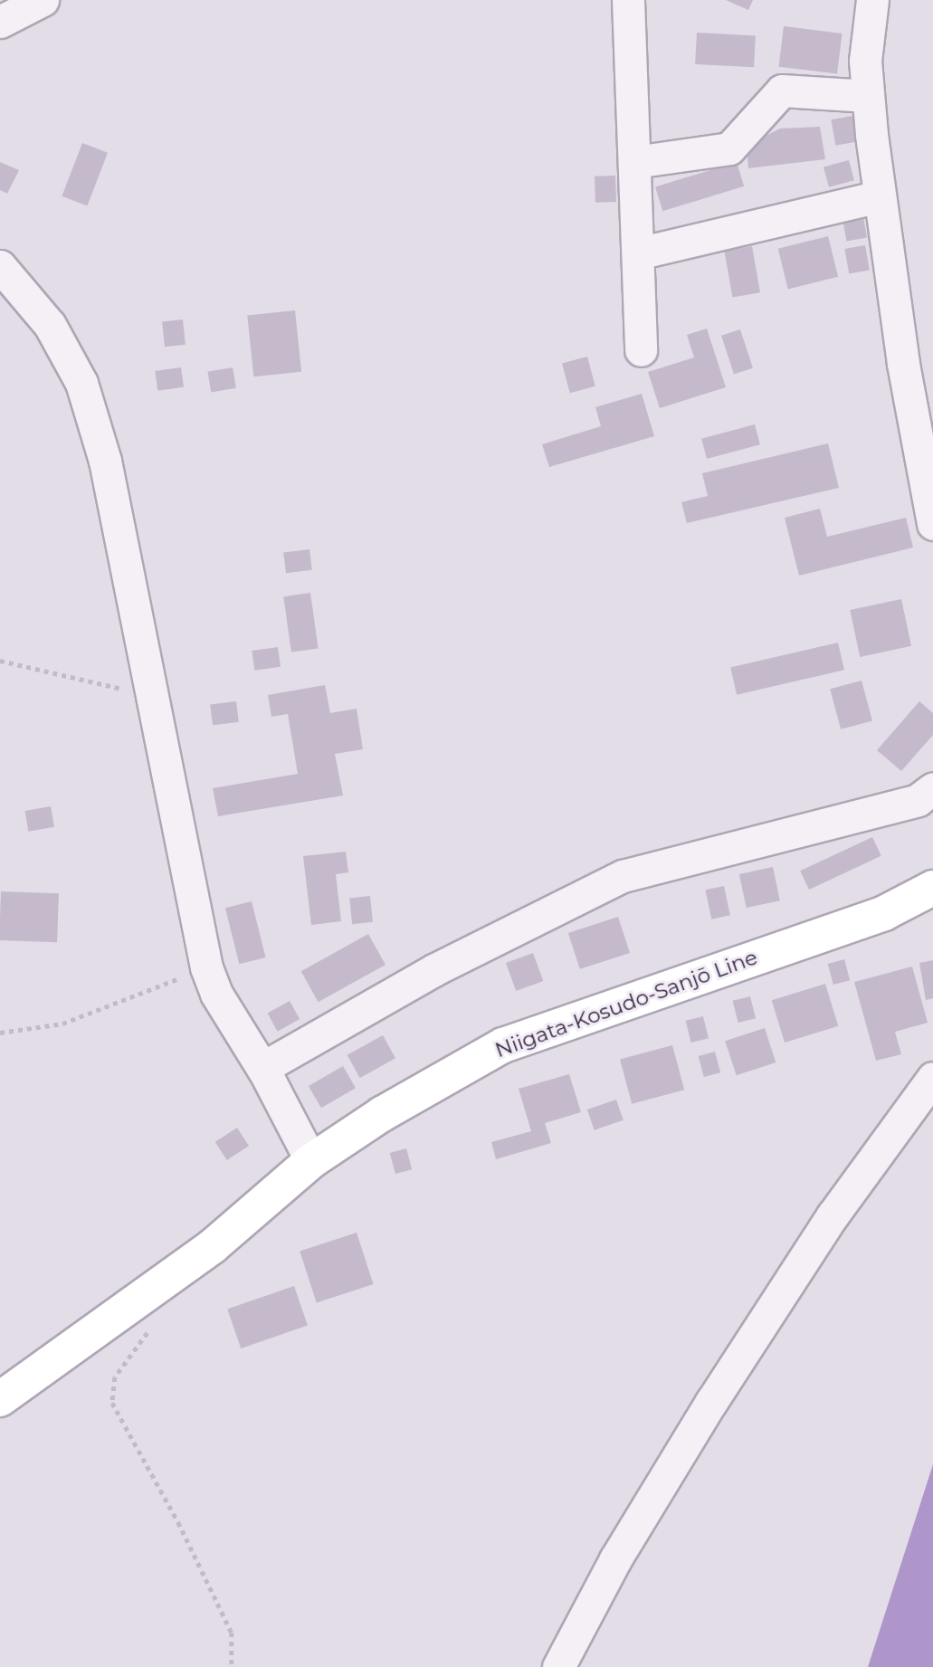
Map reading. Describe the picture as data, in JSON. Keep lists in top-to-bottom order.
{
  "streets": {
    "main road": ["Niigata-Kosudo-Sanjō Line"]
  }
}
